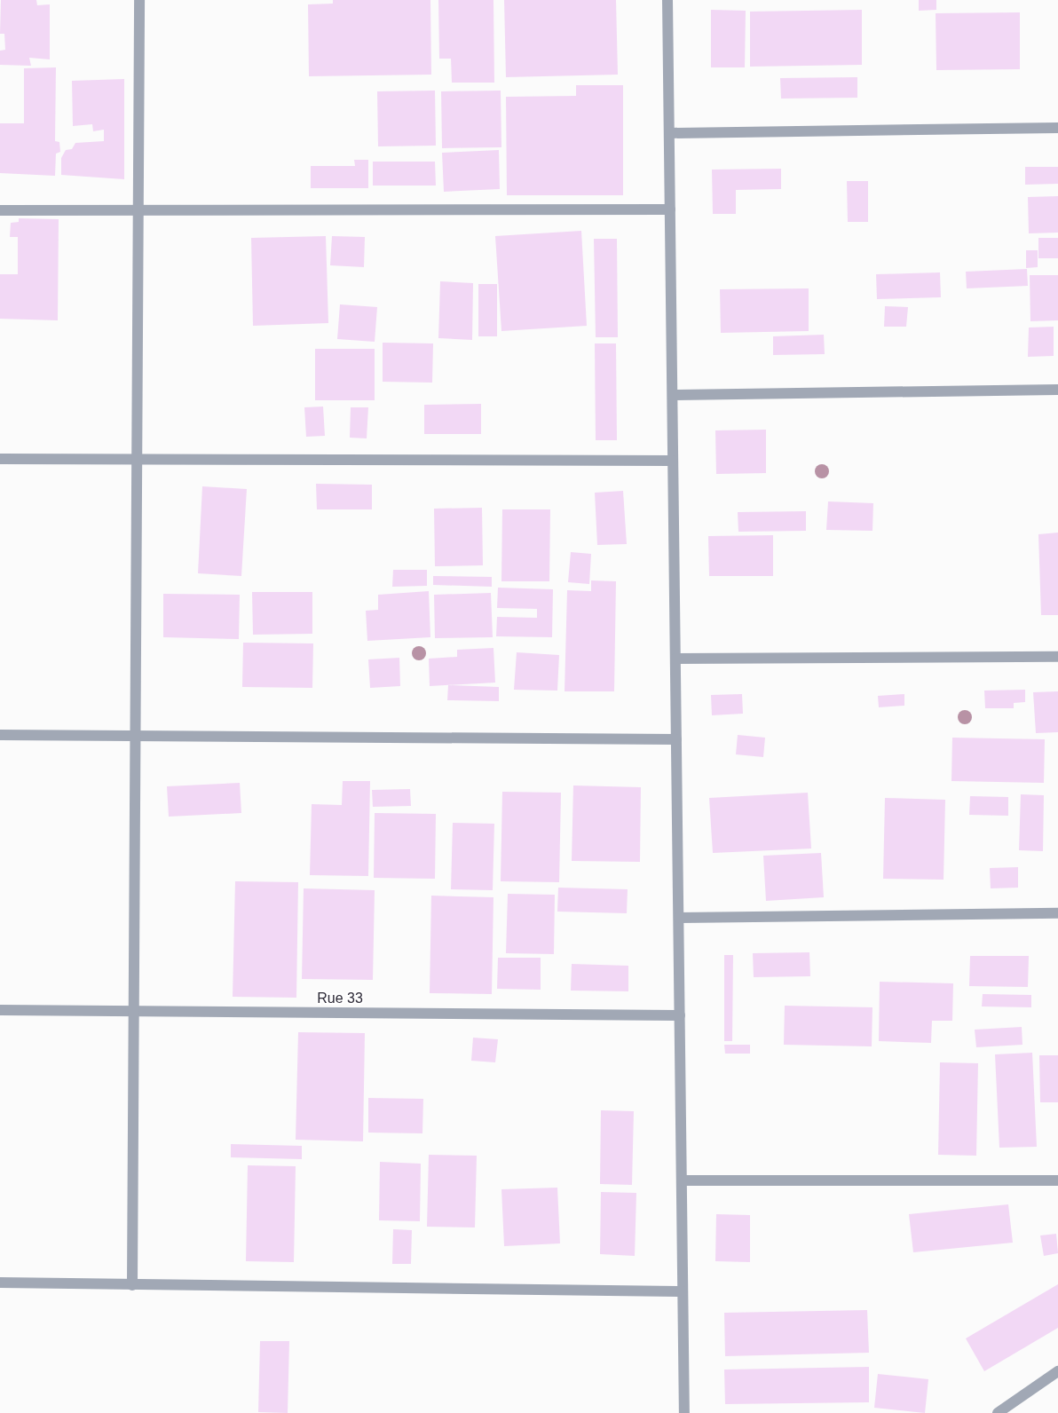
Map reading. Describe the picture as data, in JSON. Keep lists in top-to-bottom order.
{
  "streets": {
    "street": ["Rue 33"]
  }
}
